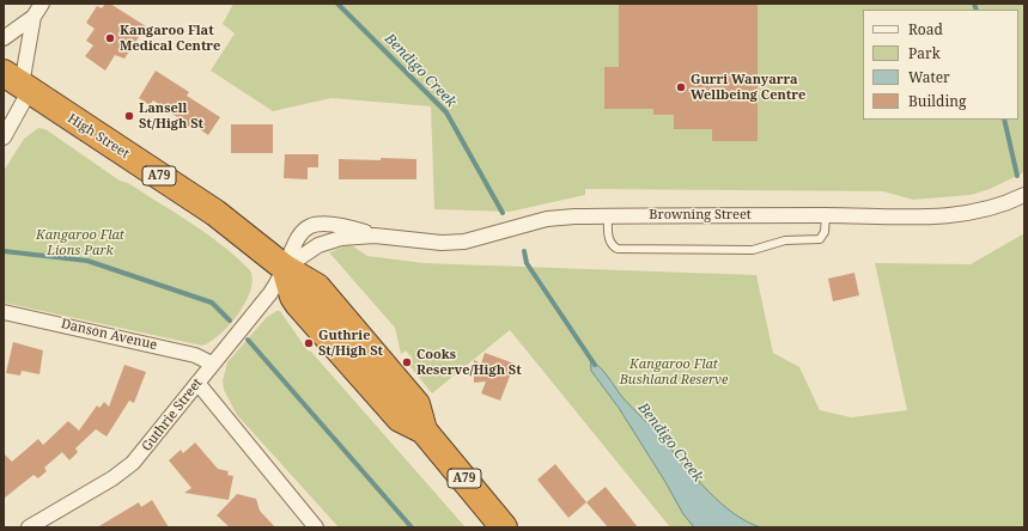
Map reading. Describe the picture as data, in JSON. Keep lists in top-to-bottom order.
{
  "streets": {
    "highway": ["High Street", "A79"],
    "street": ["Browning Street", "Danson Avenue", "Guthrie Street"]
  },
  "crossings": [
    ["High Street", "A79"],
    ["High Street", "Browning Street"],
    ["High Street", "Guthrie Street"],
    ["A79", "Browning Street"],
    ["A79", "Guthrie Street"],
    ["Browning Street", "Guthrie Street"],
    ["Danson Avenue", "Guthrie Street"]
  ],
  "water": ["Bendigo Creek"],
  "parks": ["Kangaroo Flat Lions Park", "Kangaroo Flat Bushland Reserve"],
  "places": [
    "Kangaroo Flat Medical Centre",
    "Gurri Wanyarra Wellbeing Centre",
    "Lansell St/High St",
    "Guthrie St/High St",
    "Cooks Reserve/High St"
  ],
  "legend": [
    "Road",
    "Park",
    "Water",
    "Building"
  ]
}
